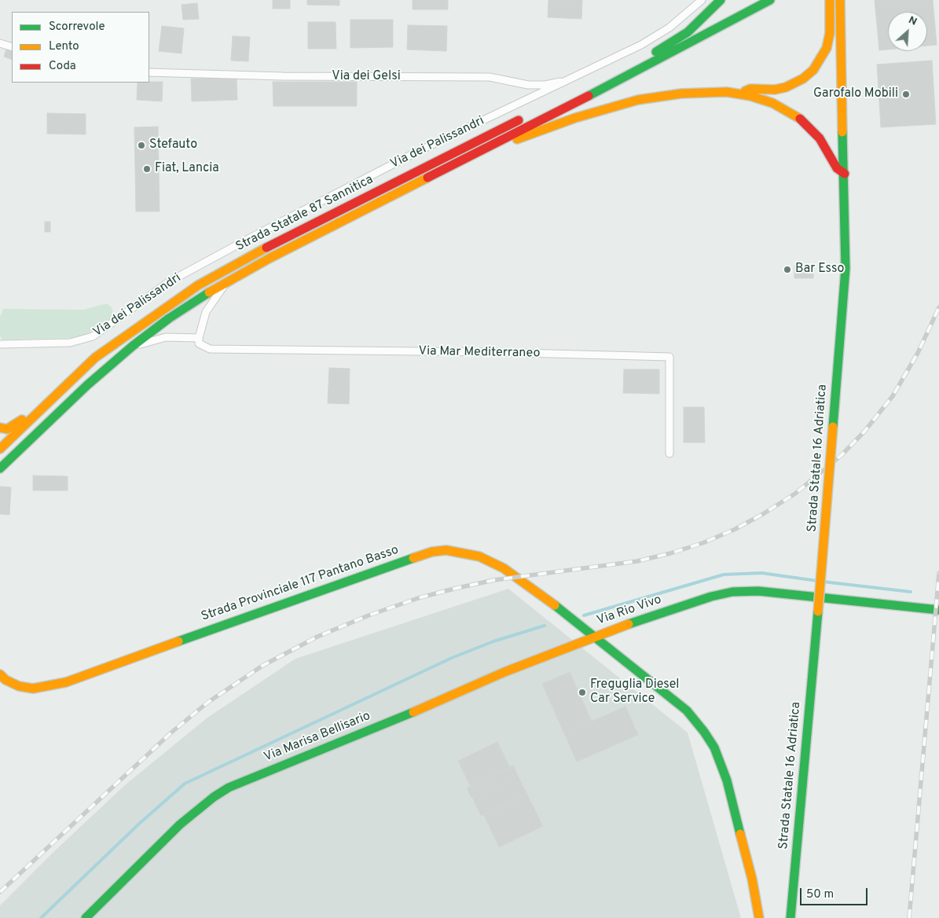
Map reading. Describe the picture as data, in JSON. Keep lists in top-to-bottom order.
{
  "streets": {
    "main road": [
      "Strada Statale 87 Sannitica",
      "Strada Statale 16 Adriatica",
      "Strada Provinciale 117 Pantano Basso",
      "Via Rio Vivo",
      "Via Marisa Bellisario"
    ],
    "street": ["Via dei Gelsi", "Via dei Palissandri", "Via Mar Mediterraneo"]
  },
  "crossings": [
    ["Via dei Gelsi", "Via dei Palissandri"],
    ["Strada Provinciale 117 Pantano Basso", "Via Rio Vivo"],
    ["Strada Provinciale 117 Pantano Basso", "Via Marisa Bellisario"],
    ["Via Rio Vivo", "Via Marisa Bellisario"]
  ],
  "places": [
    "Garofalo Mobili",
    "Stefauto",
    "Fiat, Lancia",
    "Bar Esso",
    "Freguglia Diesel Car Service"
  ],
  "legend": ["Scorrevole", "Lento", "Coda"],
  "scale_bar": "50 m",
  "north": "top right"
}
